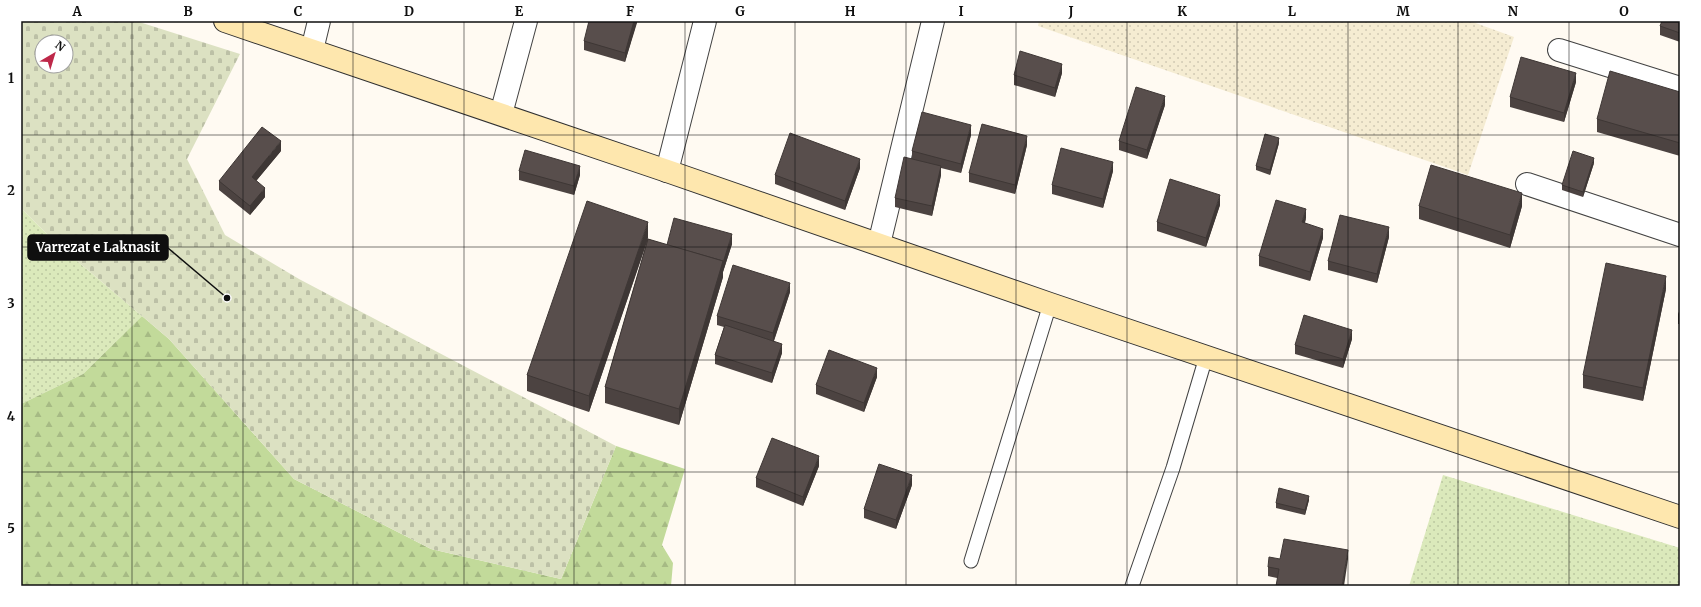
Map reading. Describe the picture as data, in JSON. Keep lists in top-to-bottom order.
{
  "places": ["Varrezat e Laknasit"],
  "north": "top right",
  "grid": {
    "columns": [
      "A",
      "B",
      "C",
      "D",
      "E",
      "F",
      "G",
      "H",
      "I",
      "J",
      "K",
      "L",
      "M",
      "N",
      "O"
    ],
    "rows": [
      "1",
      "2",
      "3",
      "4",
      "5"
    ]
  }
}
